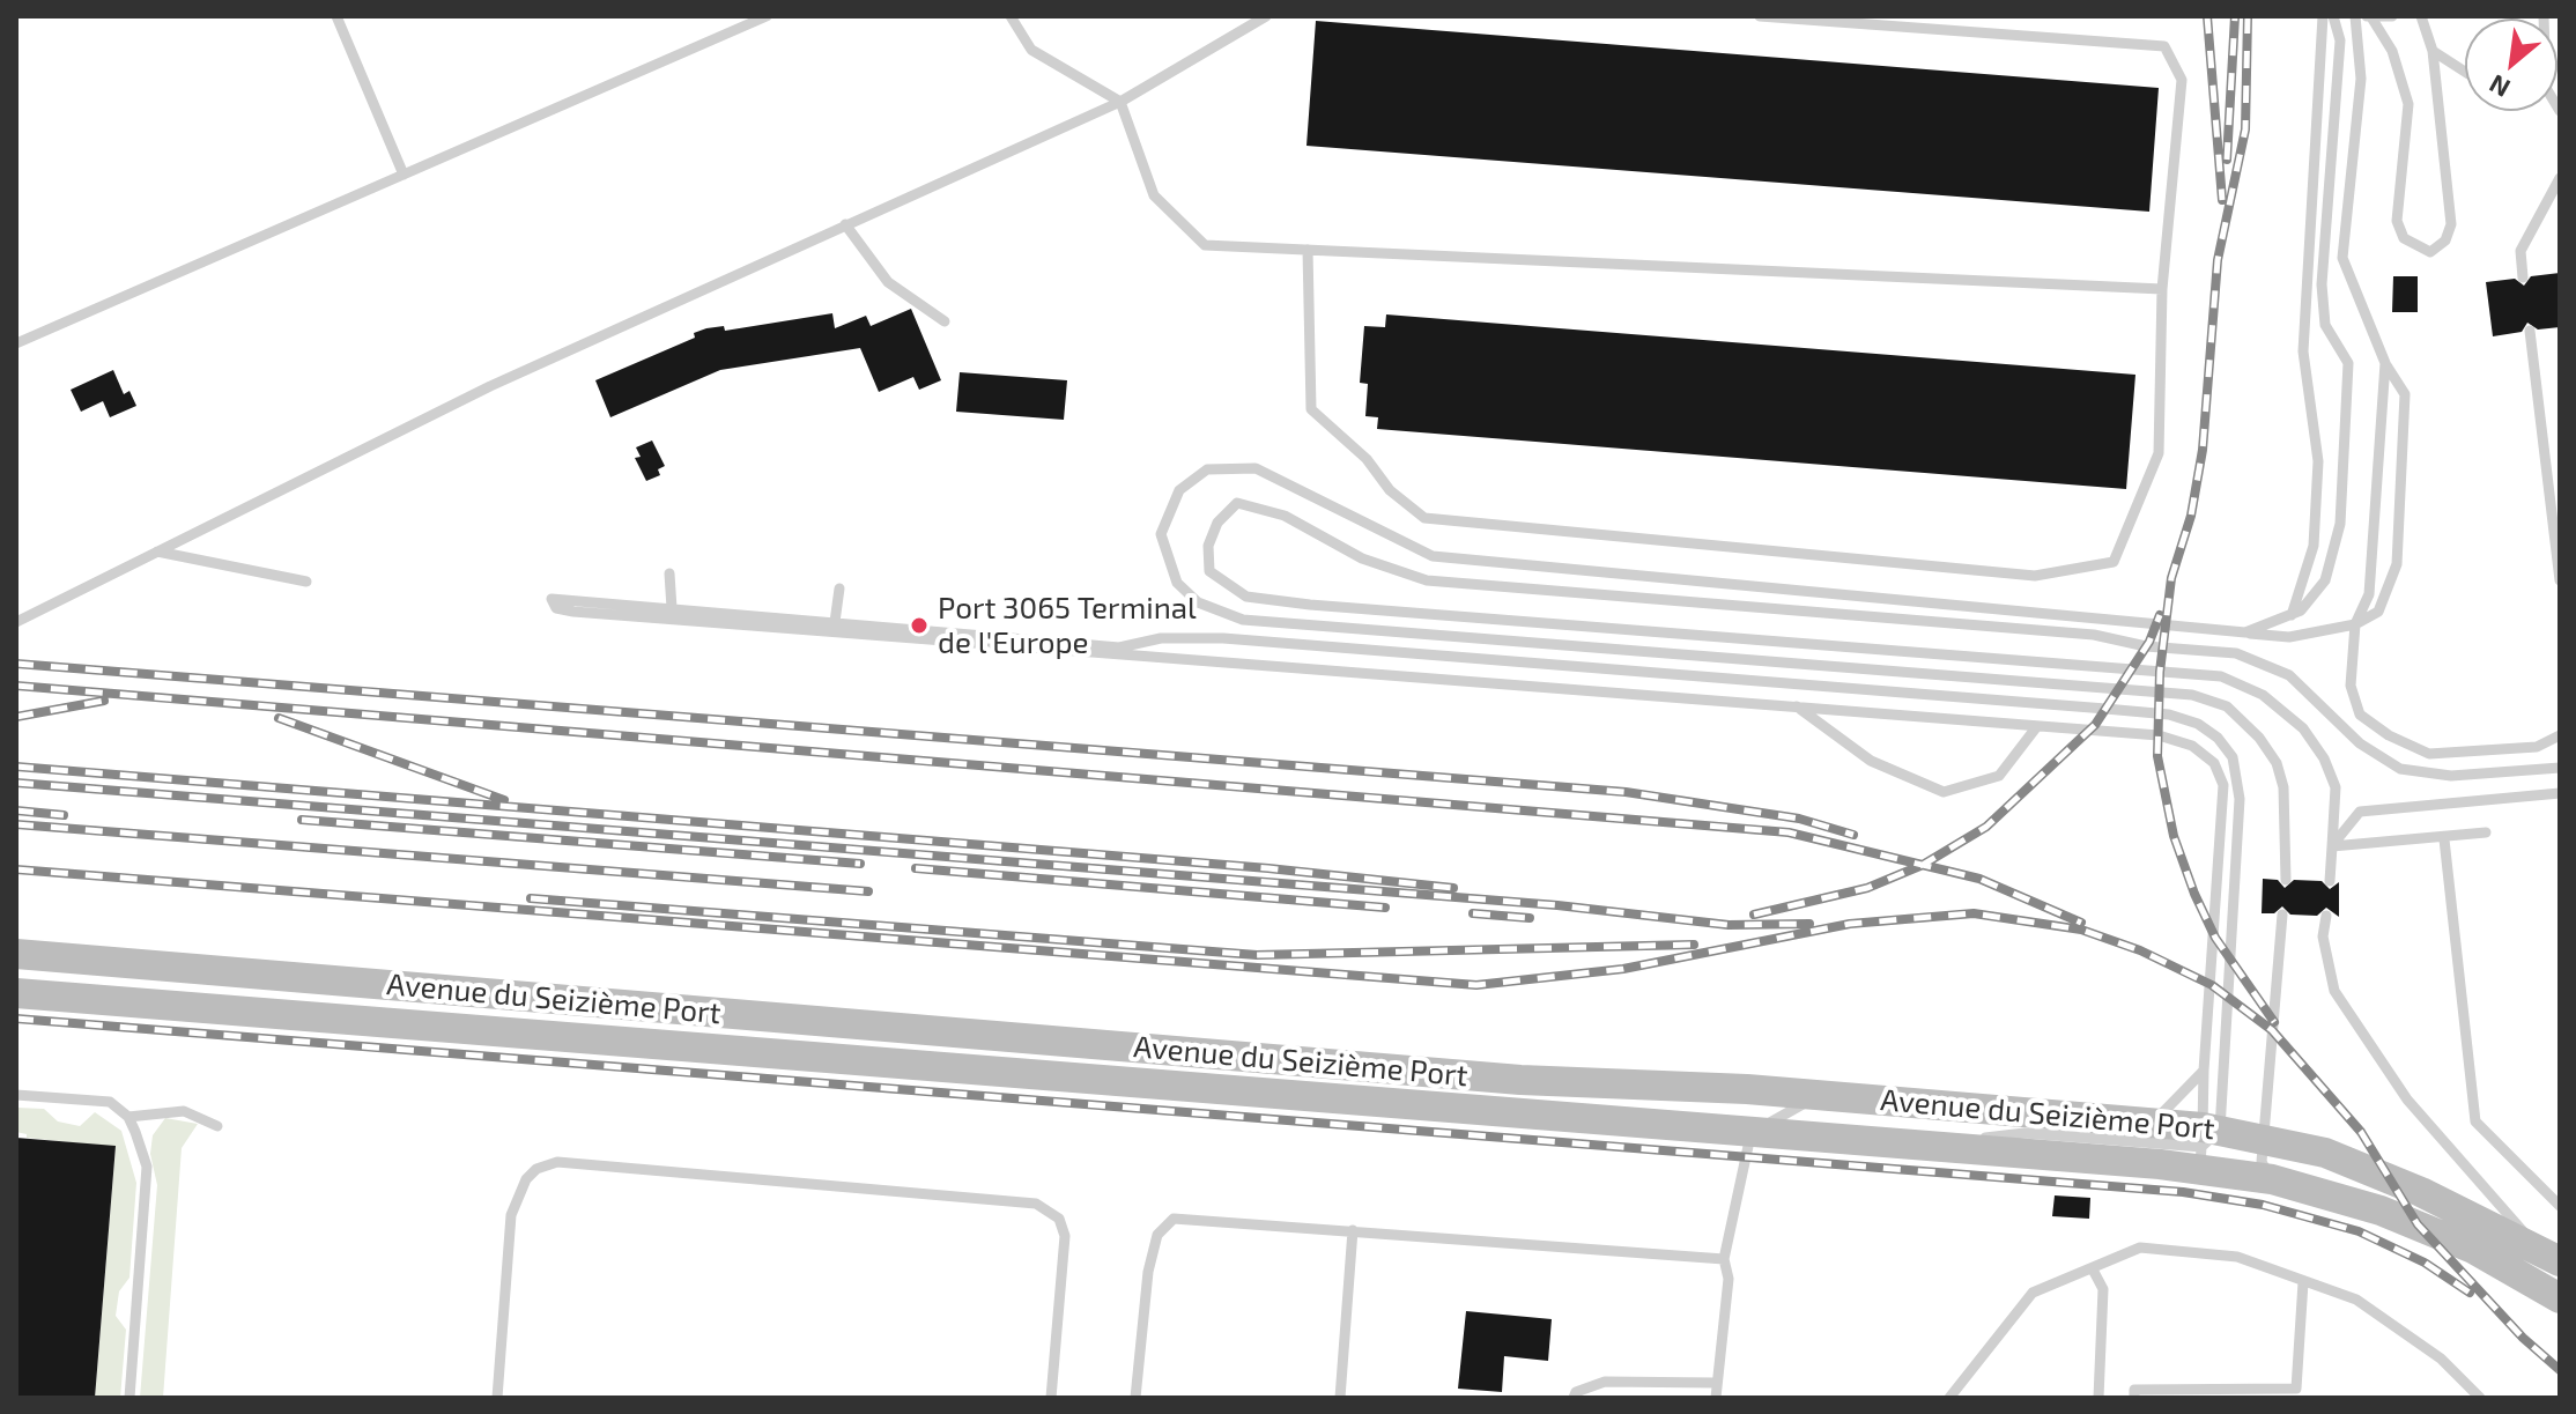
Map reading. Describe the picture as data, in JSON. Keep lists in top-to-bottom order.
{
  "streets": {
    "main road": ["Avenue du Seizième Port"]
  },
  "places": ["Port 3065 Terminal de l'Europe"],
  "north": "bottom left"
}
